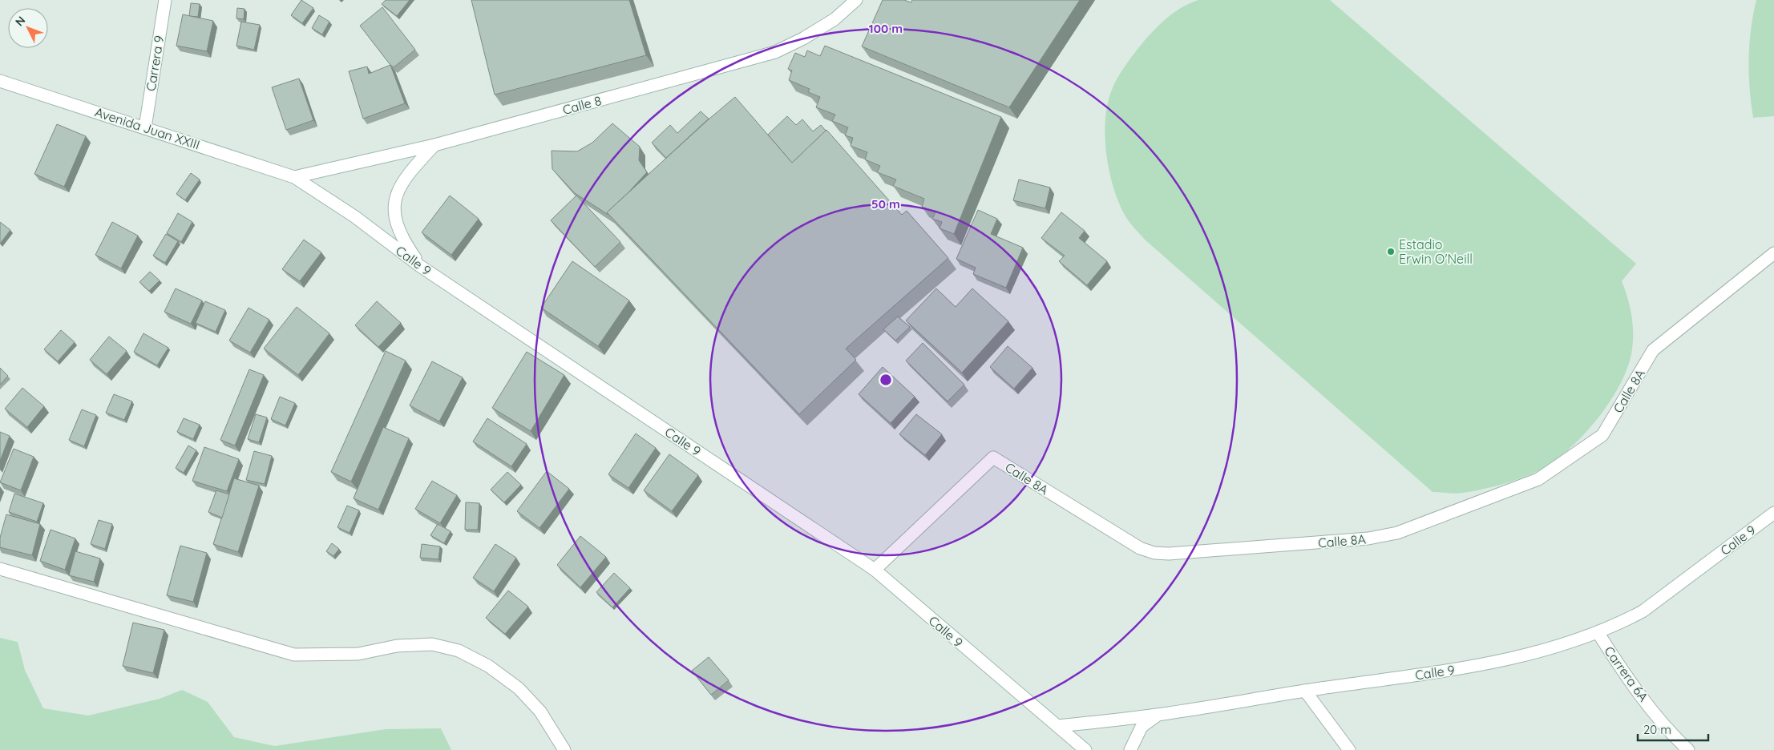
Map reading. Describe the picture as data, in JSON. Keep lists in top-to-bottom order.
{
  "streets": {
    "street": [
      "Carrera 9",
      "Calle 8",
      "Avenida Juan XXIII",
      "Calle 9",
      "Calle 8A",
      "Carrera 6A"
    ]
  },
  "crossings": [
    ["Carrera 9", "Avenida Juan XXIII"],
    ["Calle 8", "Avenida Juan XXIII"],
    ["Calle 8", "Calle 9"],
    ["Avenida Juan XXIII", "Calle 9"],
    ["Calle 9", "Calle 8A"],
    ["Calle 9", "Carrera 6A"]
  ],
  "places": ["Estadio Erwin O'Neill"],
  "scale_bar": "20 m",
  "north": "top left",
  "rings": ["100 m", "50 m"]
}
